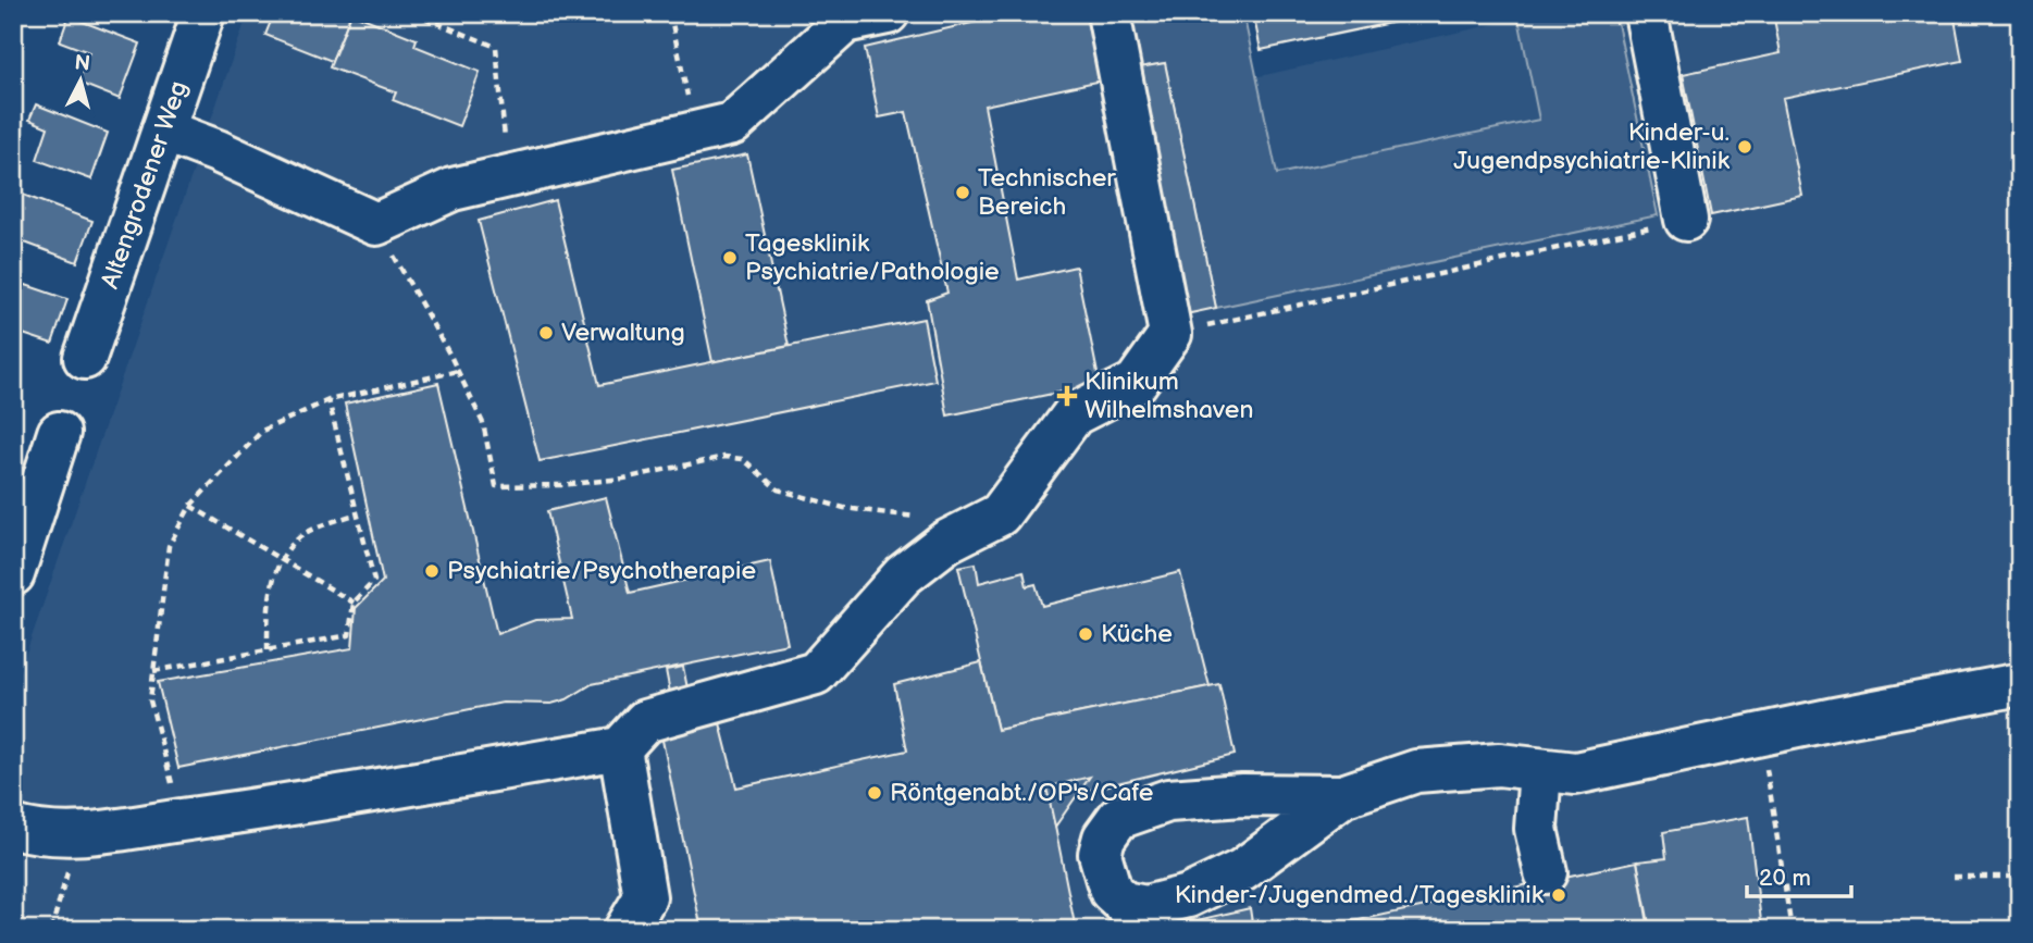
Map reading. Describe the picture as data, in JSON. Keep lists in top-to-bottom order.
{
  "streets": {
    "street": ["Altengrodener Weg"]
  },
  "places": {
    "other": [
      "Kinder-u. Jugendpsychiatrie-Klinik",
      "Technischer Bereich",
      "Tagesklinik Psychiatrie/Pathologie",
      "Verwaltung",
      "Psychiatrie/Psychotherapie",
      "Küche",
      "Röntgenabt./OP's/Cafe",
      "Kinder-/Jugendmed./Tagesklinik"
    ],
    "health": ["Klinikum Wilhelmshaven"]
  },
  "scale_bar": "20 m",
  "north": "top"
}
